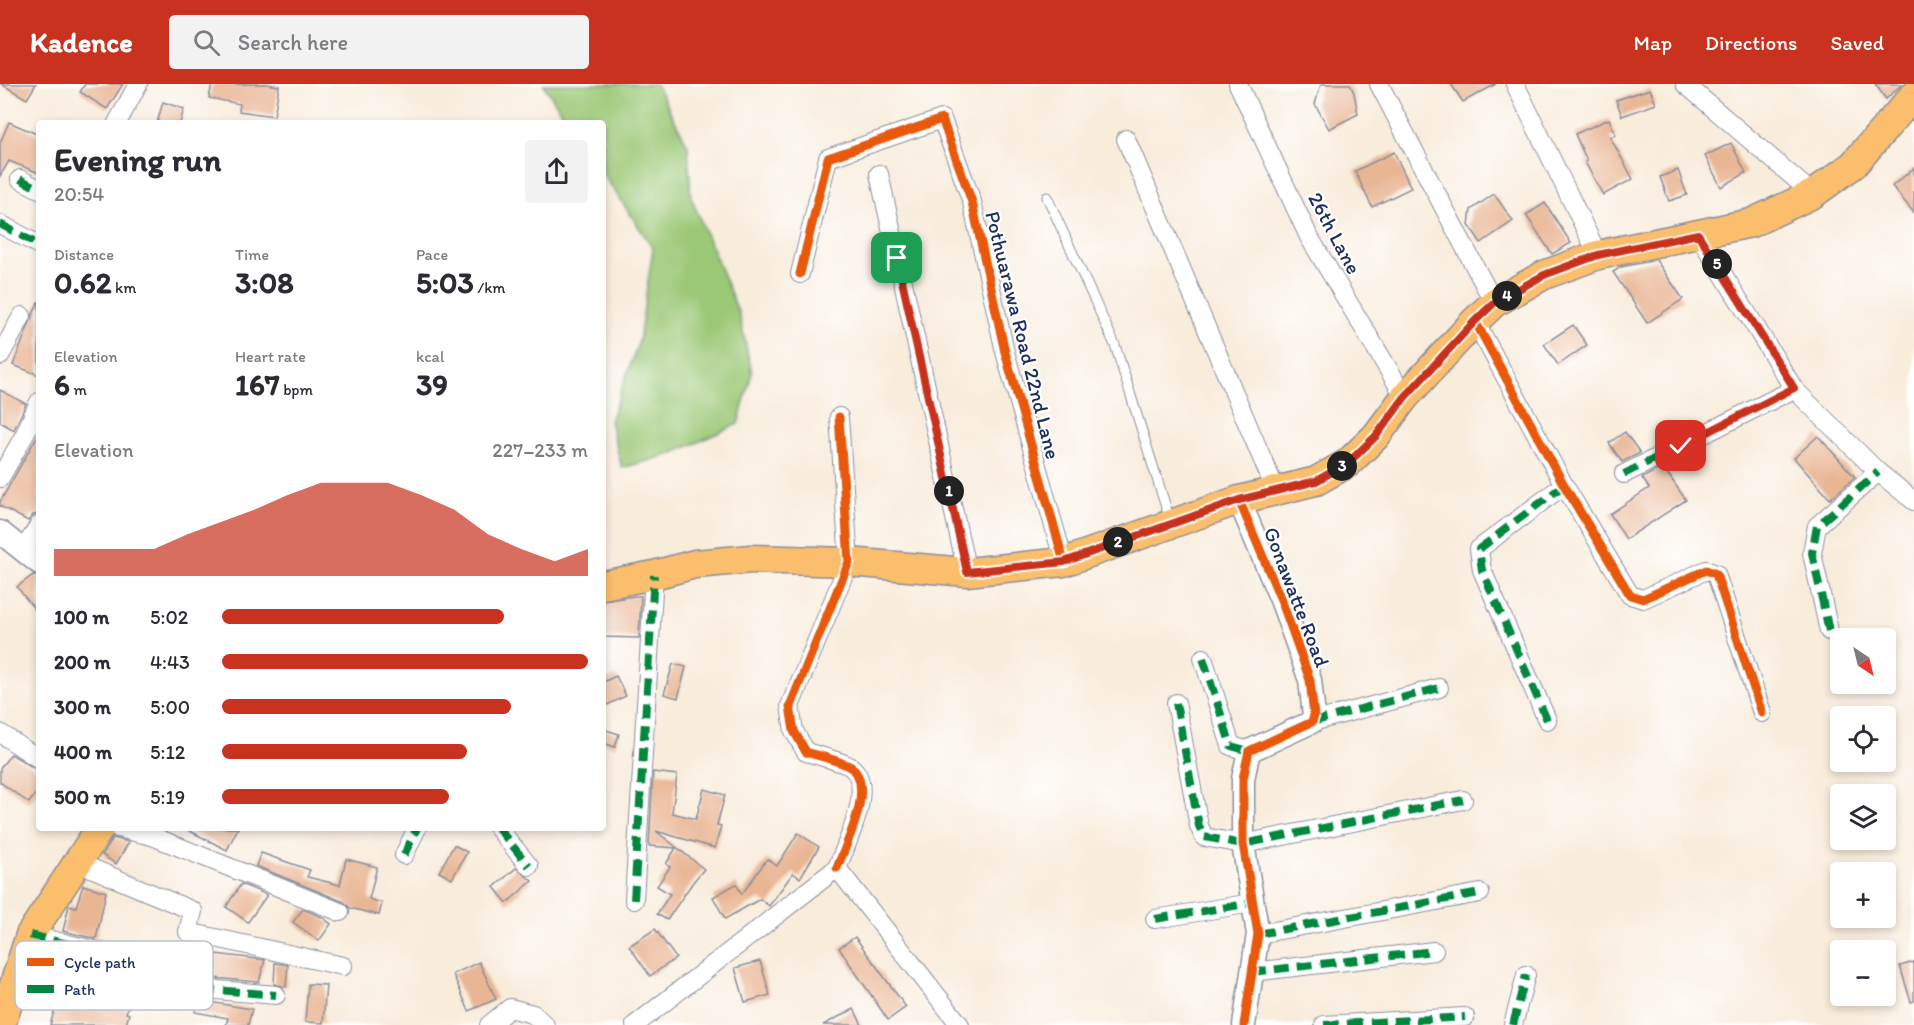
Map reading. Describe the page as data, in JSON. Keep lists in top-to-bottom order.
{
  "streets": {
    "street": ["26th Lane", "Pothuarawa Road 22nd Lane", "Gonawatte Road"]
  },
  "legend": ["Cycle path", "Path"],
  "north": "bottom right",
  "page": {
    "header": "Kadence",
    "search": "Search here",
    "nav": ["Map", "Directions", "Saved"],
    "heading": ["Evening run", "20:54"],
    "stats": [
      ["Distance", "0.62 km"],
      ["Time", "3:08"],
      ["Pace", "5:03 /km"],
      ["Elevation", "6 m"],
      ["Heart rate", "167 bpm"],
      ["kcal", "39"]
    ],
    "pins": [
      "5",
      "4",
      "3",
      "1",
      "2"
    ],
    "chart": ["Elevation", "227–233 m"],
    "list": [
      {
        "name": "100 m",
        "note": "5:02"
      },
      {
        "name": "200 m",
        "note": "4:43"
      },
      {
        "name": "300 m",
        "note": "5:00"
      },
      {
        "name": "400 m",
        "note": "5:12"
      },
      {
        "name": "500 m",
        "note": "5:19"
      }
    ],
    "map_buttons": ["+", "−"]
  }
}
